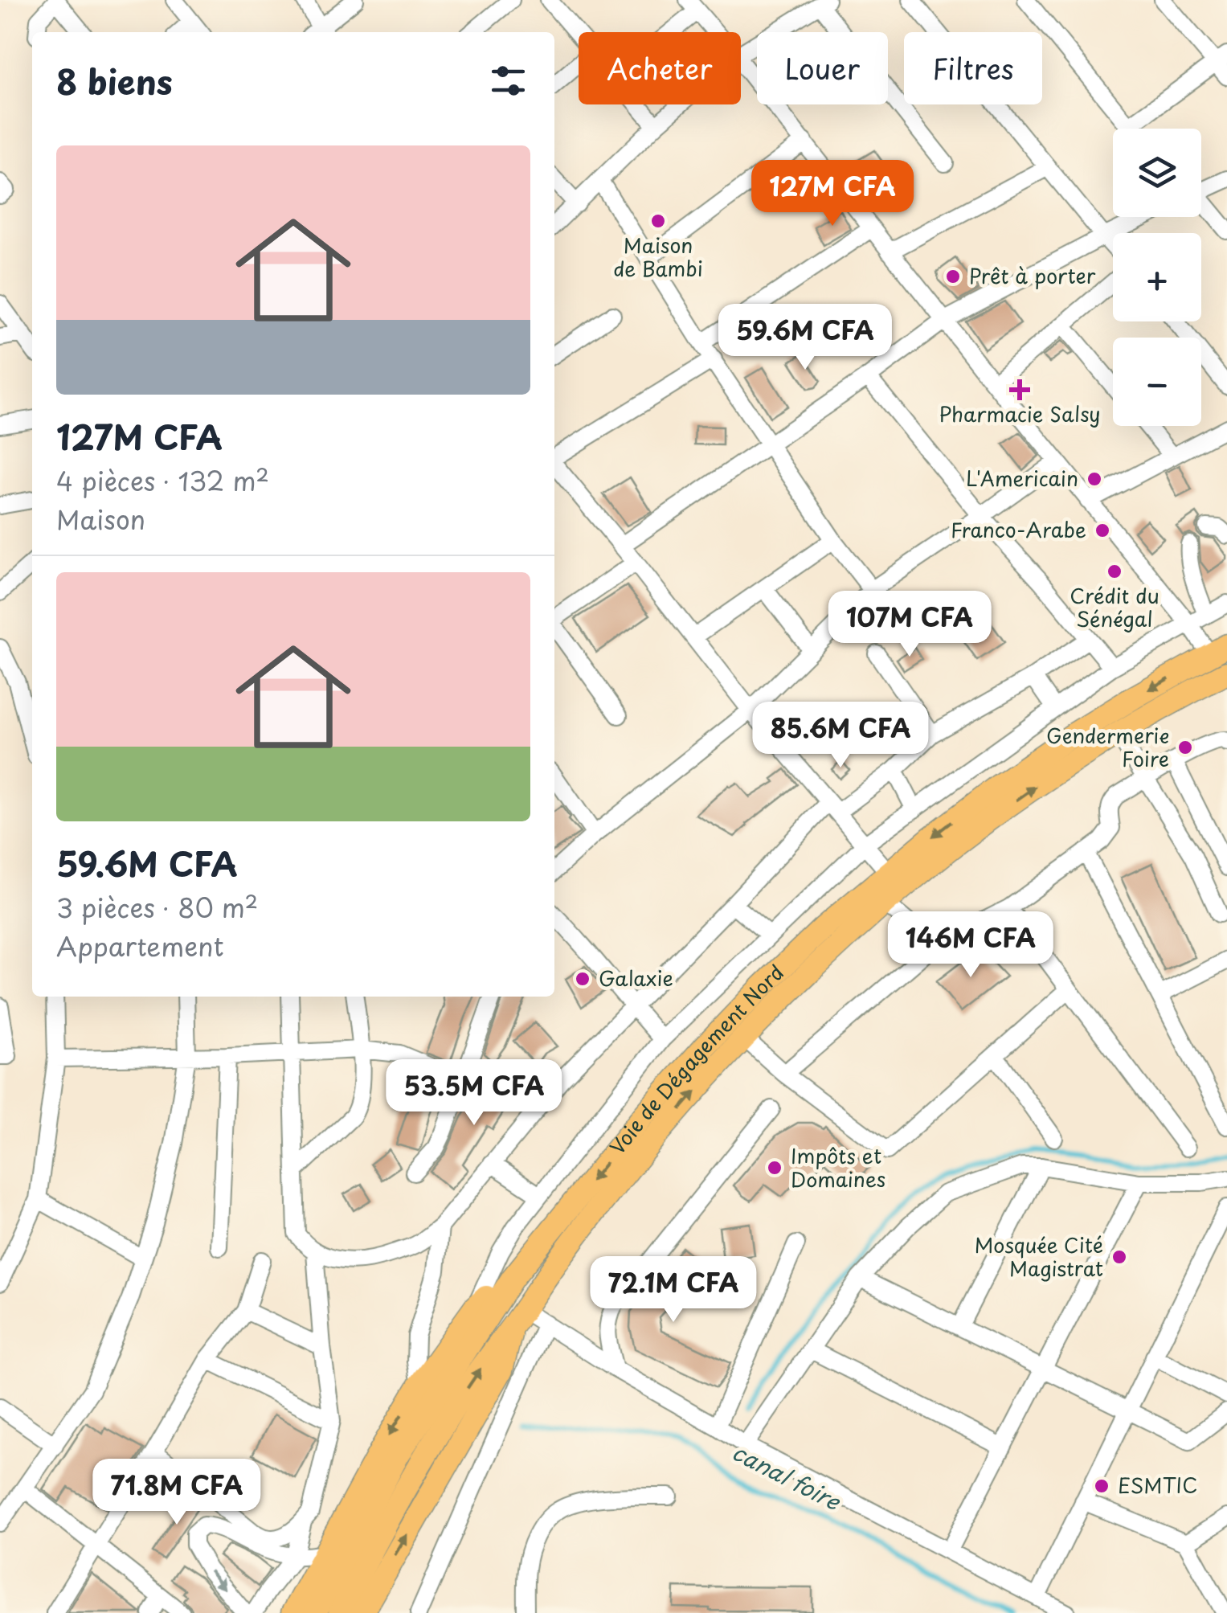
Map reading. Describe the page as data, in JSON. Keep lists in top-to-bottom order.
{
  "streets": {
    "highway": ["Voie de Dégagement Nord"]
  },
  "water": ["canal foire"],
  "places": {
    "other": [
      "Maison de Bambi",
      "Prêt à porter",
      "L'Americain",
      "Franco-Arabe",
      "Crédit du Sénégal",
      "Gendermerie Foire",
      "Galaxie",
      "Impôts et Domaines",
      "Mosquée Cité Magistrat",
      "ESMTIC"
    ],
    "health": ["Pharmacie Salsy"]
  },
  "page": {
    "chip": ["Acheter", "Louer", "Filtres"],
    "heading": "8 biens",
    "map_buttons": ["+", "−"],
    "list": [
      {
        "name": "127M CFA",
        "note": "4 pièces · 132 m² · Maison"
      },
      {
        "name": "59.6M CFA",
        "note": "3 pièces · 80 m² · Appartement"
      }
    ],
    "price": [
      "127M CFA",
      "59.6M CFA",
      "107M CFA",
      "85.6M CFA",
      "146M CFA",
      "53.5M CFA",
      "72.1M CFA",
      "71.8M CFA"
    ]
  }
}
